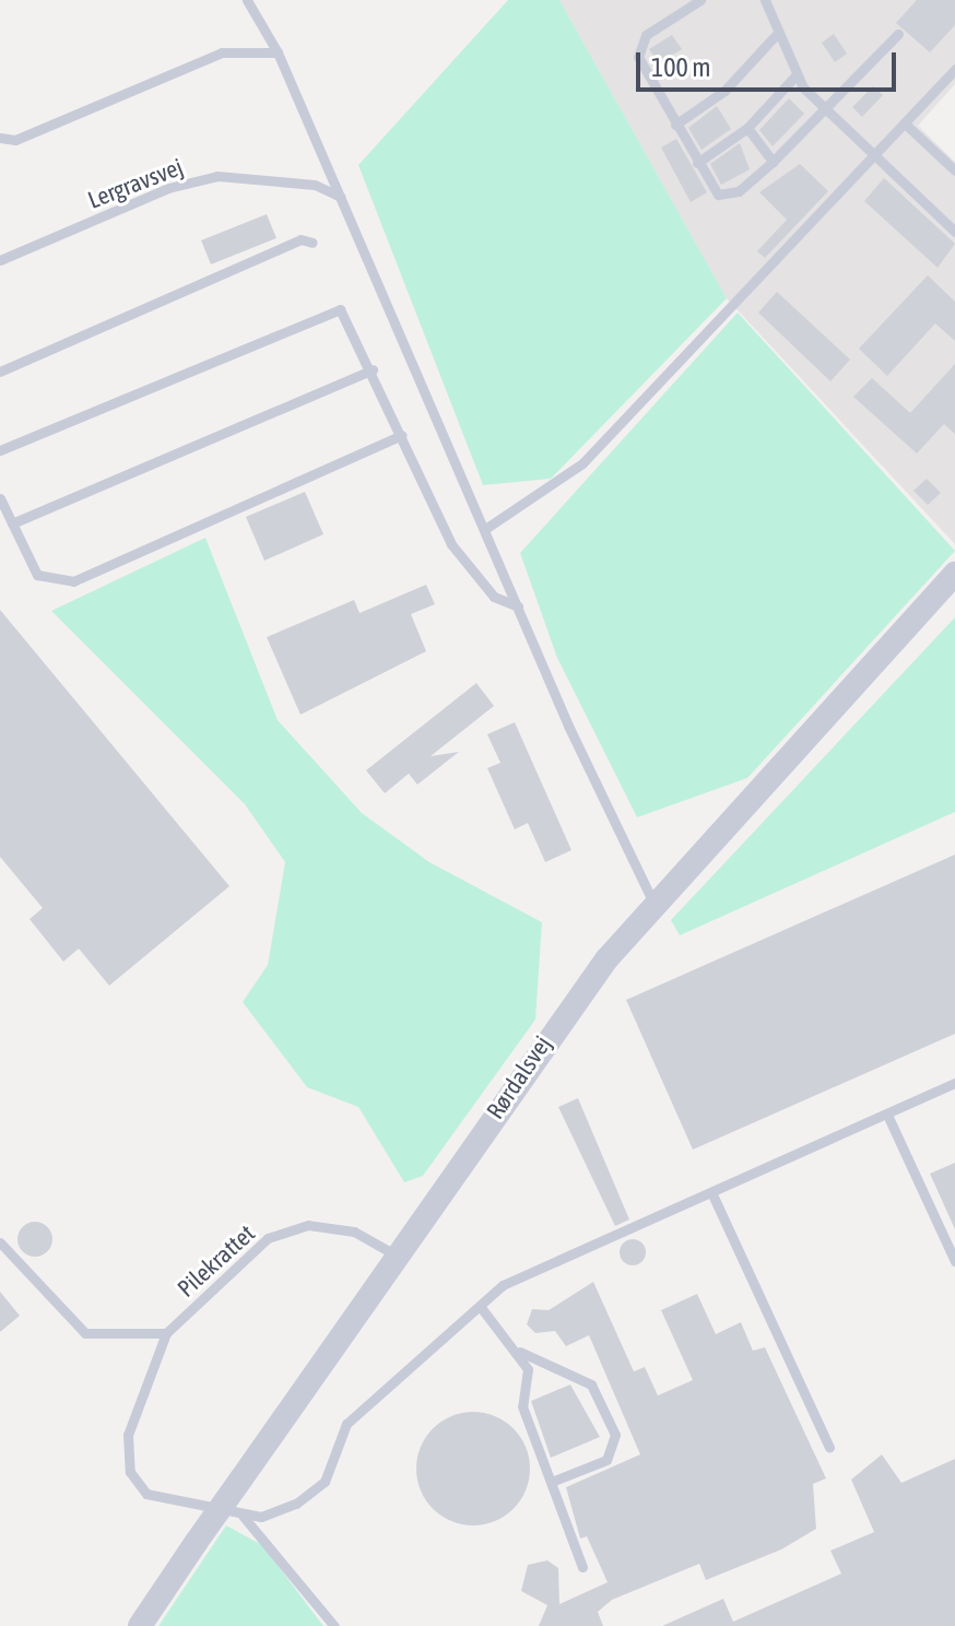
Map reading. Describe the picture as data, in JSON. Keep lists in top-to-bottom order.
{
  "streets": {
    "street": ["Rørdalsvej"],
    "lane": ["Lergravsvej", "Pilekrattet"]
  },
  "crossings": [
    ["Rørdalsvej", "Pilekrattet"]
  ],
  "scale_bar": "100 m"
}
